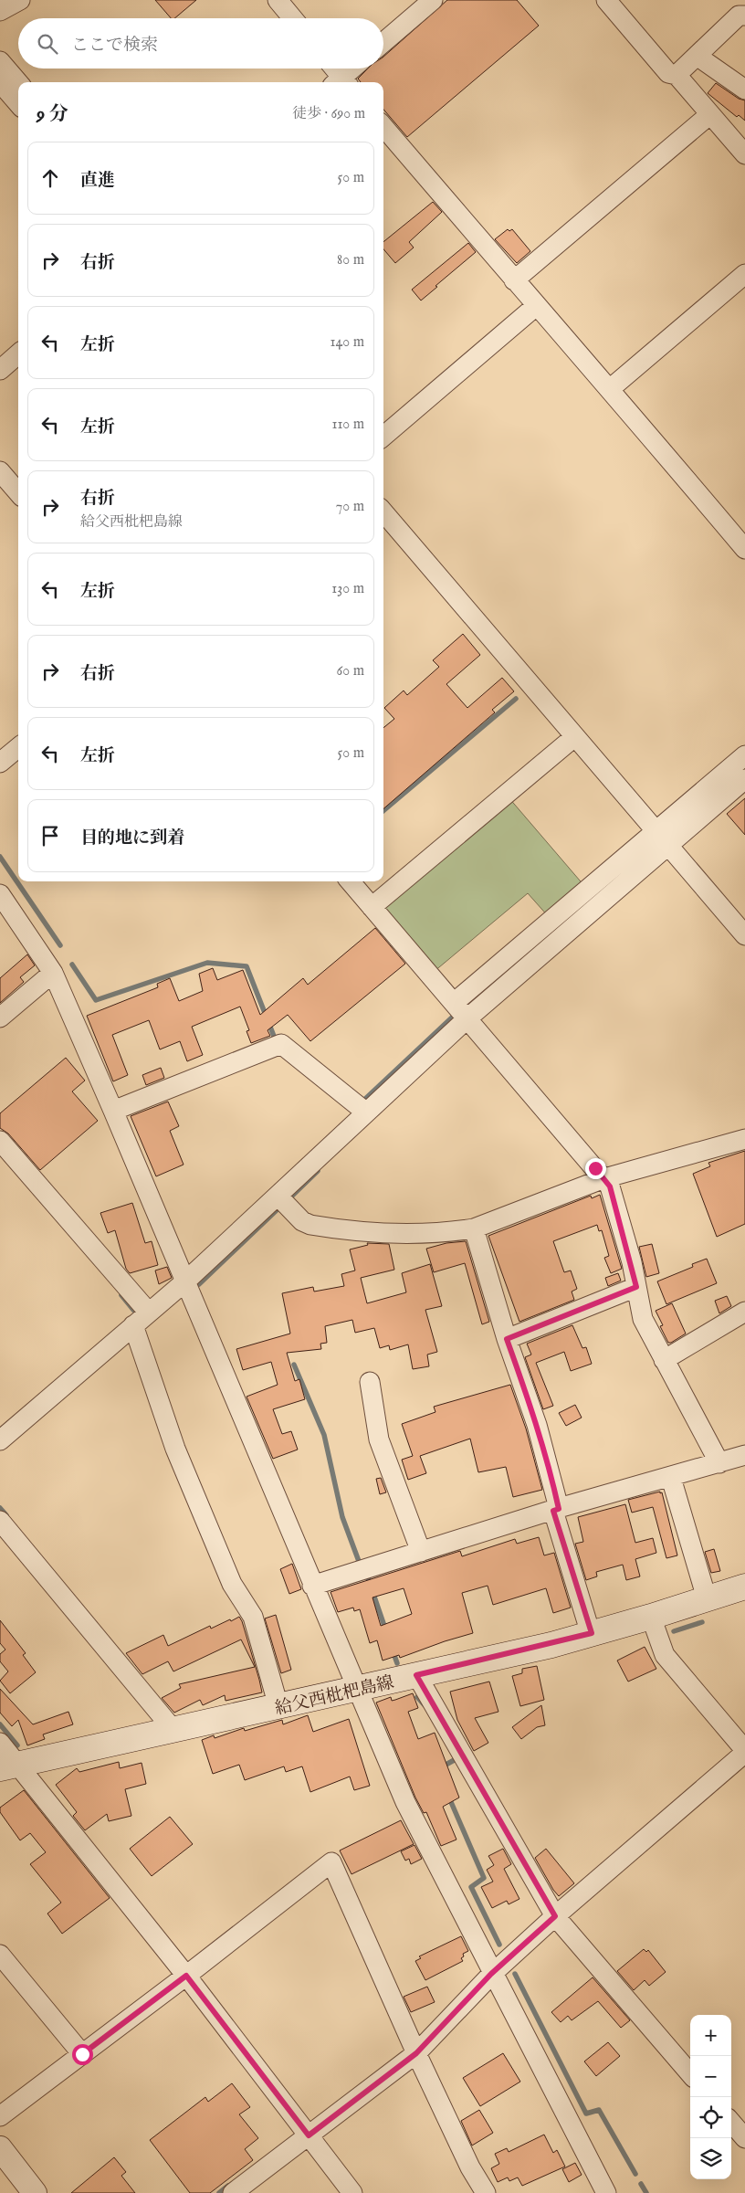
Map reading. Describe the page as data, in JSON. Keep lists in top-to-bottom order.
{
  "streets": {
    "main road": ["給父西枇杷島線"]
  },
  "page": {
    "search": "ここで検索",
    "heading": ["9 分", "徒歩 · 690 m"],
    "list": [
      ["直進", "50 m"],
      ["右折", "80 m"],
      ["左折", "140 m"],
      ["左折", "110 m"],
      ["右折", "給父西枇杷島線", "70 m"],
      ["左折", "130 m"],
      ["右折", "60 m"],
      ["左折", "50 m"],
      "目的地に到着"
    ],
    "map_buttons": ["+", "−"]
  }
}
